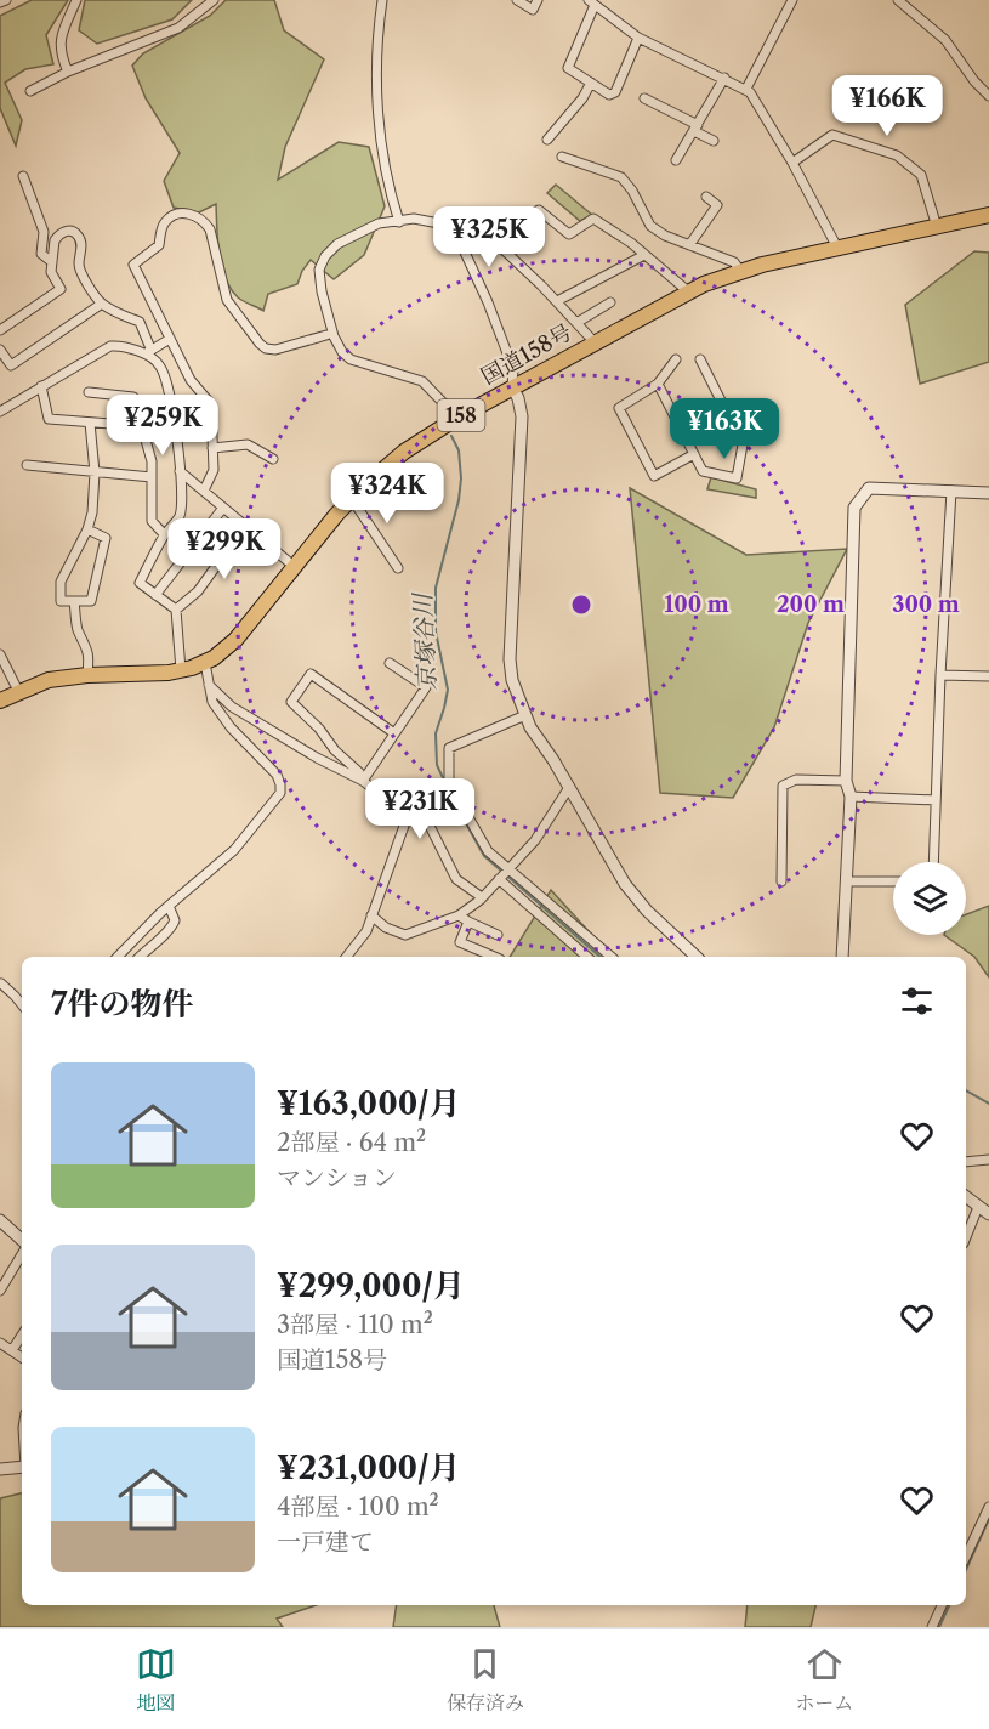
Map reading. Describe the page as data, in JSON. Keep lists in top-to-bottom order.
{
  "streets": {
    "highway": ["国道158号", "158"]
  },
  "water": ["京塚谷川"],
  "page": {
    "price": [
      "¥166K",
      "¥325K",
      "¥259K",
      "¥163K",
      "¥324K",
      "¥299K",
      "¥231K"
    ],
    "heading": "7件の物件",
    "list": [
      {
        "name": "¥163,000/月",
        "note": "2部屋 · 64 m² · マンション"
      },
      {
        "name": "¥299,000/月",
        "note": "3部屋 · 110 m² · 国道158号"
      },
      {
        "name": "¥231,000/月",
        "note": "4部屋 · 100 m² · 一戸建て"
      }
    ],
    "tabs": ["地図", "保存済み", "ホーム"]
  },
  "rings": ["100 m", "200 m", "300 m"]
}
